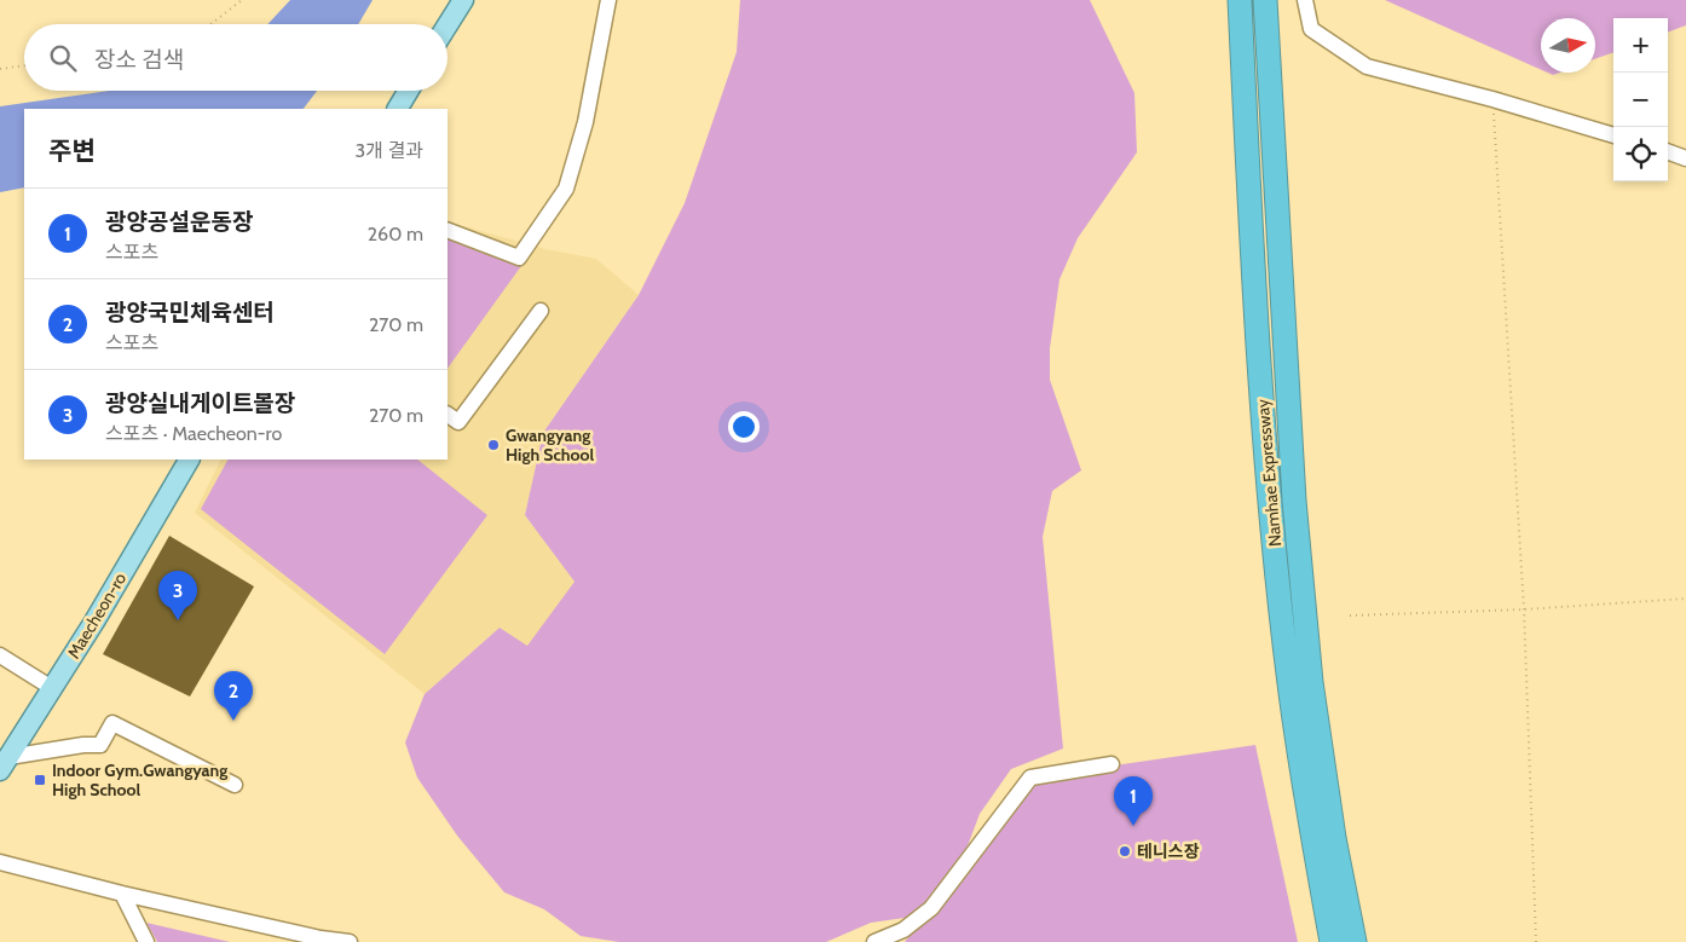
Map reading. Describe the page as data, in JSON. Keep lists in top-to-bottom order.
{
  "streets": {
    "highway": ["Namhae Expressway"],
    "main road": ["Maecheon-ro"]
  },
  "places": {
    "other": ["Gwangyang High School", "테니스장"],
    "transit": ["Indoor Gym.Gwangyang High School"]
  },
  "north": "right",
  "page": {
    "map_buttons": ["+", "−"],
    "search": "장소 검색",
    "heading": ["주변", "3개 결과"],
    "list": [
      {
        "mark": "1",
        "name": "광양공설운동장",
        "note": "스포츠",
        "value": "260 m"
      },
      {
        "mark": "2",
        "name": "광양국민체육센터",
        "note": "스포츠",
        "value": "270 m"
      },
      {
        "mark": "3",
        "name": "광양실내게이트볼장",
        "note": "스포츠 · Maecheon-ro",
        "value": "270 m"
      }
    ],
    "pins": ["3", "2", "1"]
  }
}
